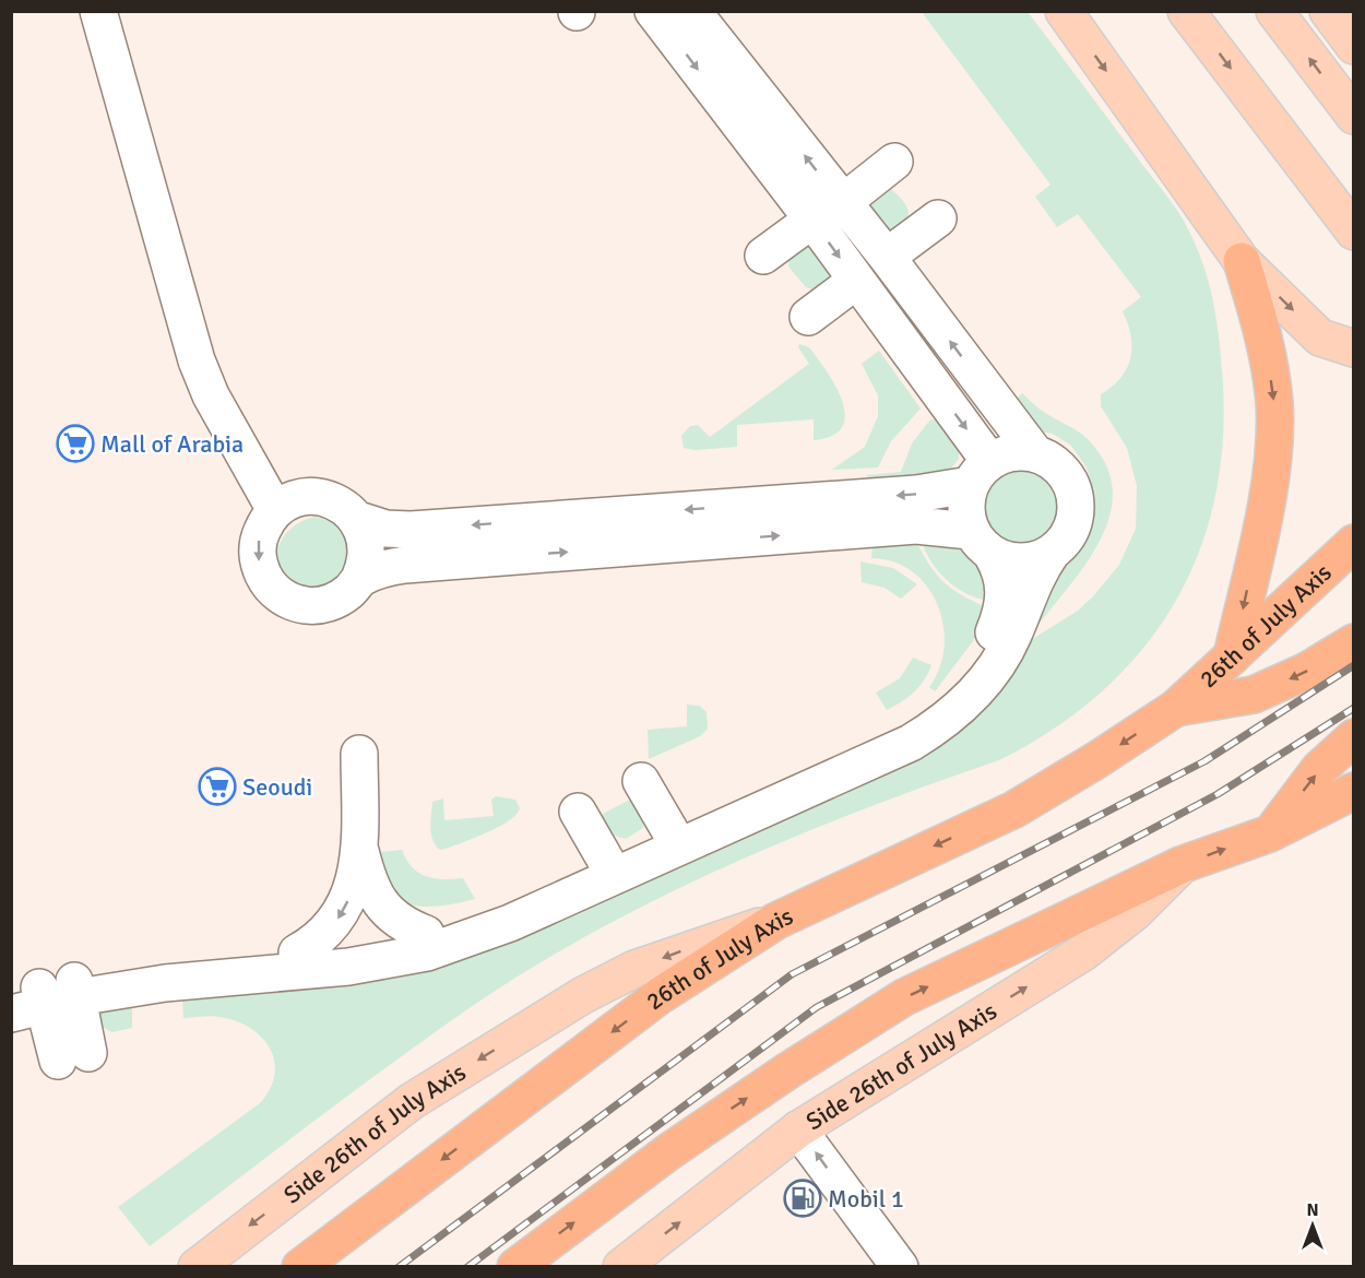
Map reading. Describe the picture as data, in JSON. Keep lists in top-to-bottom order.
{
  "streets": {
    "highway": ["26th of July Axis"],
    "main road": ["Side 26th of July Axis"]
  },
  "crossings": [
    ["26th of July Axis", "Side 26th of July Axis"]
  ],
  "places": {
    "supermarket": ["Mall of Arabia", "Seoudi"],
    "fuel station": ["Mobil 1"]
  },
  "north": "top"
}
